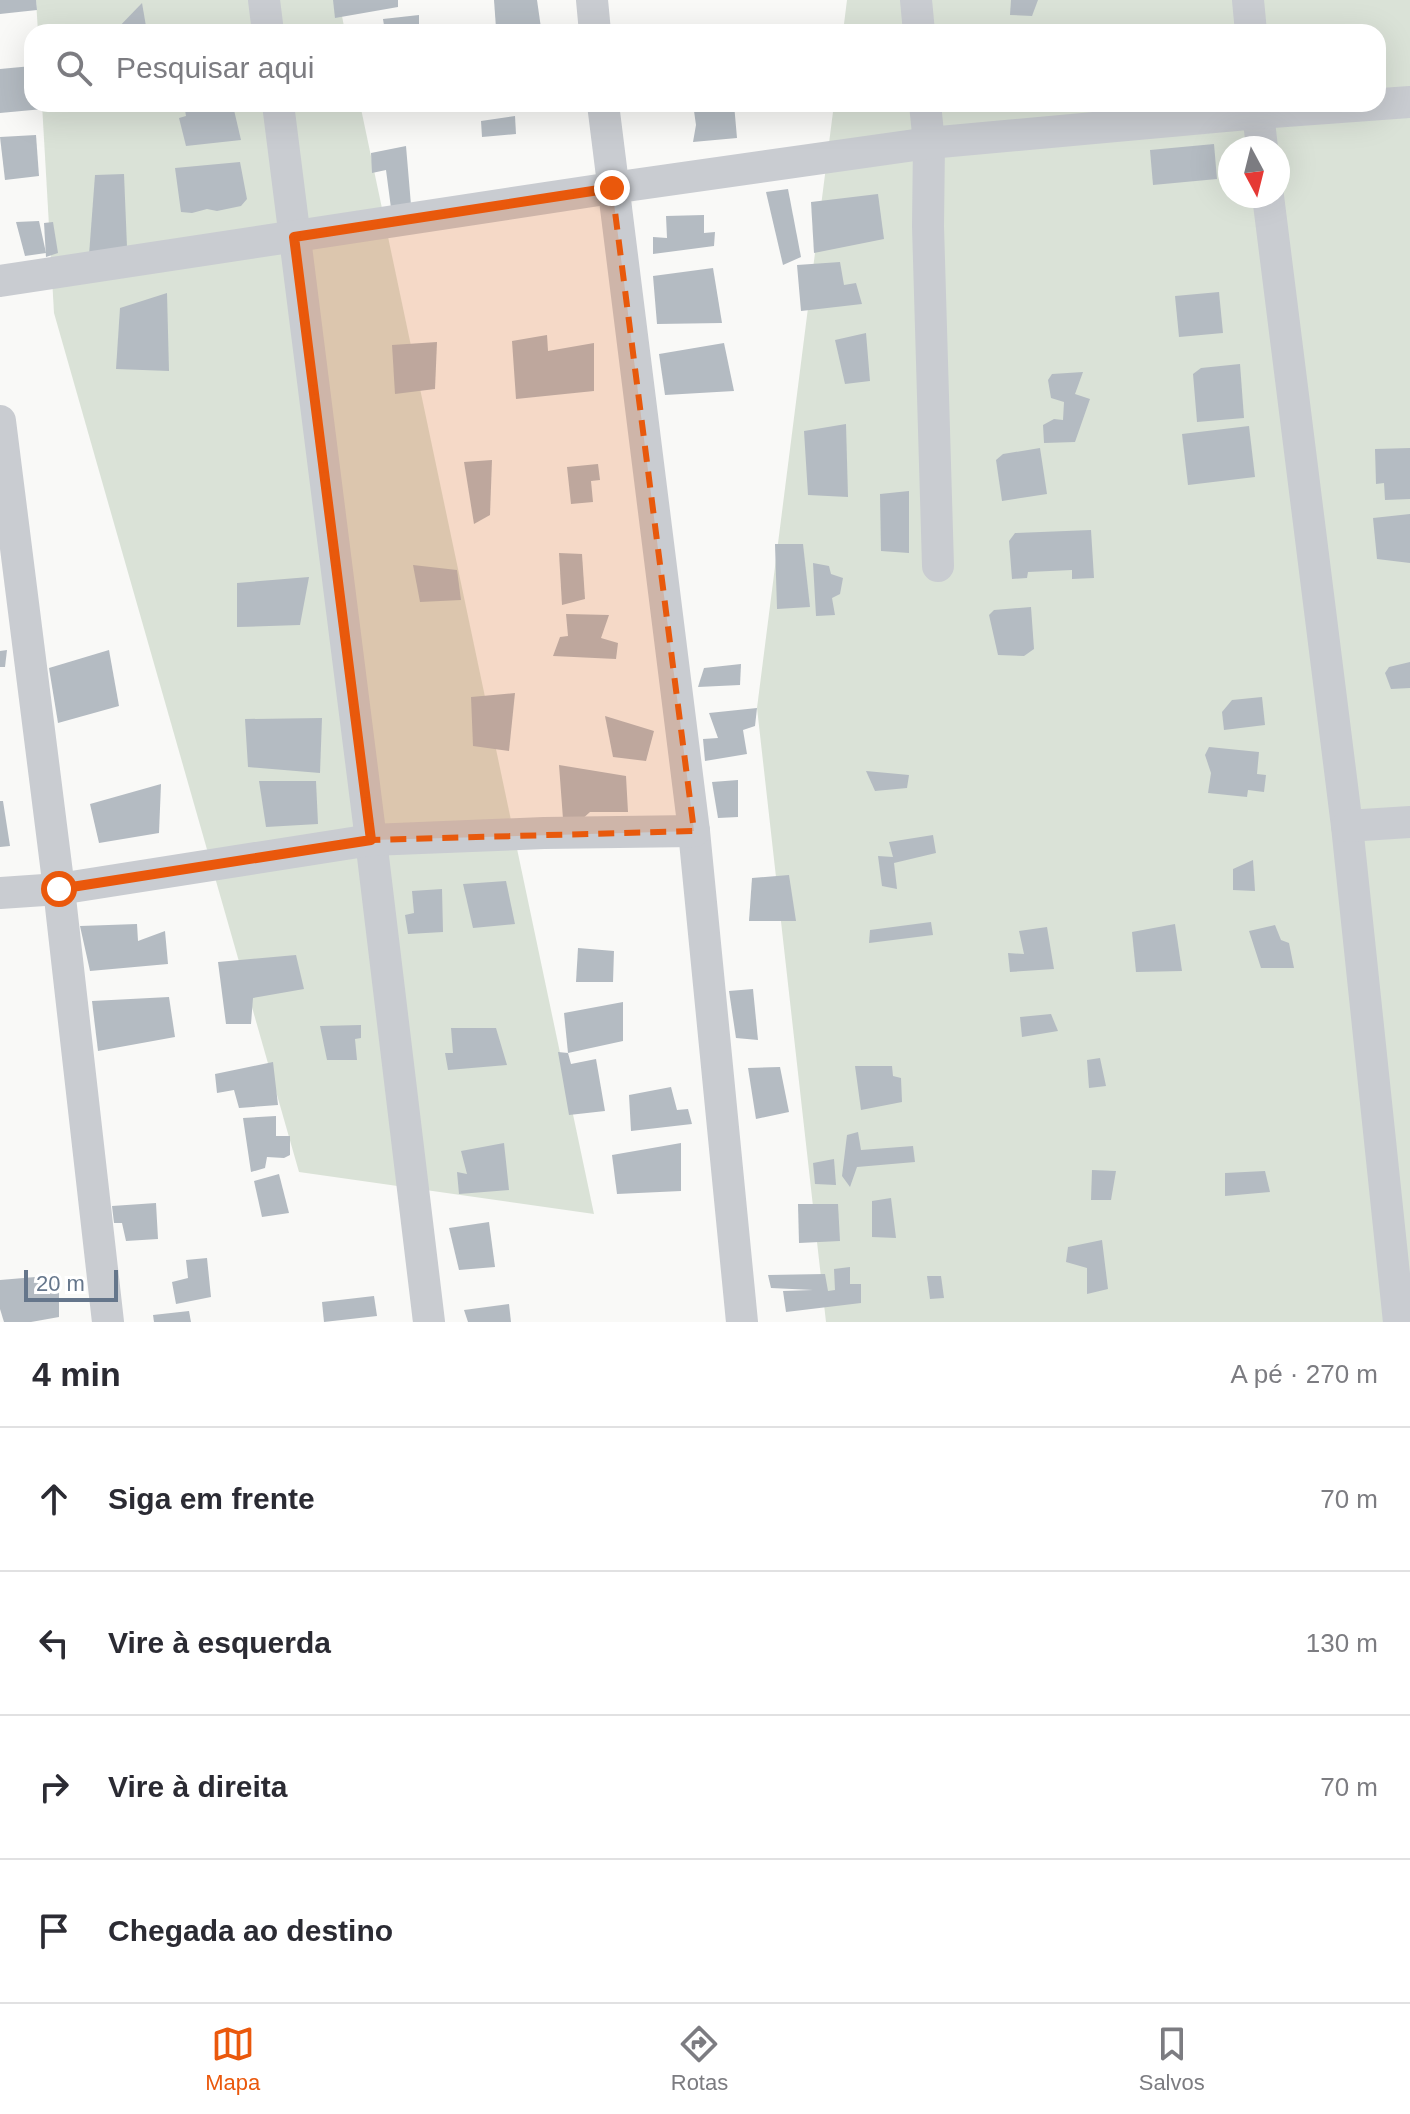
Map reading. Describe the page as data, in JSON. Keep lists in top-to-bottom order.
{
  "scale_bar": "20 m",
  "north": "bottom",
  "page": {
    "search": "Pesquisar aqui",
    "scale": "20 m",
    "heading": ["4 min", "A pé · 270 m"],
    "list": [
      ["Siga em frente", "70 m"],
      ["Vire à esquerda", "130 m"],
      ["Vire à direita", "70 m"],
      "Chegada ao destino"
    ],
    "nav": ["Mapa", "Rotas", "Salvos"]
  }
}
